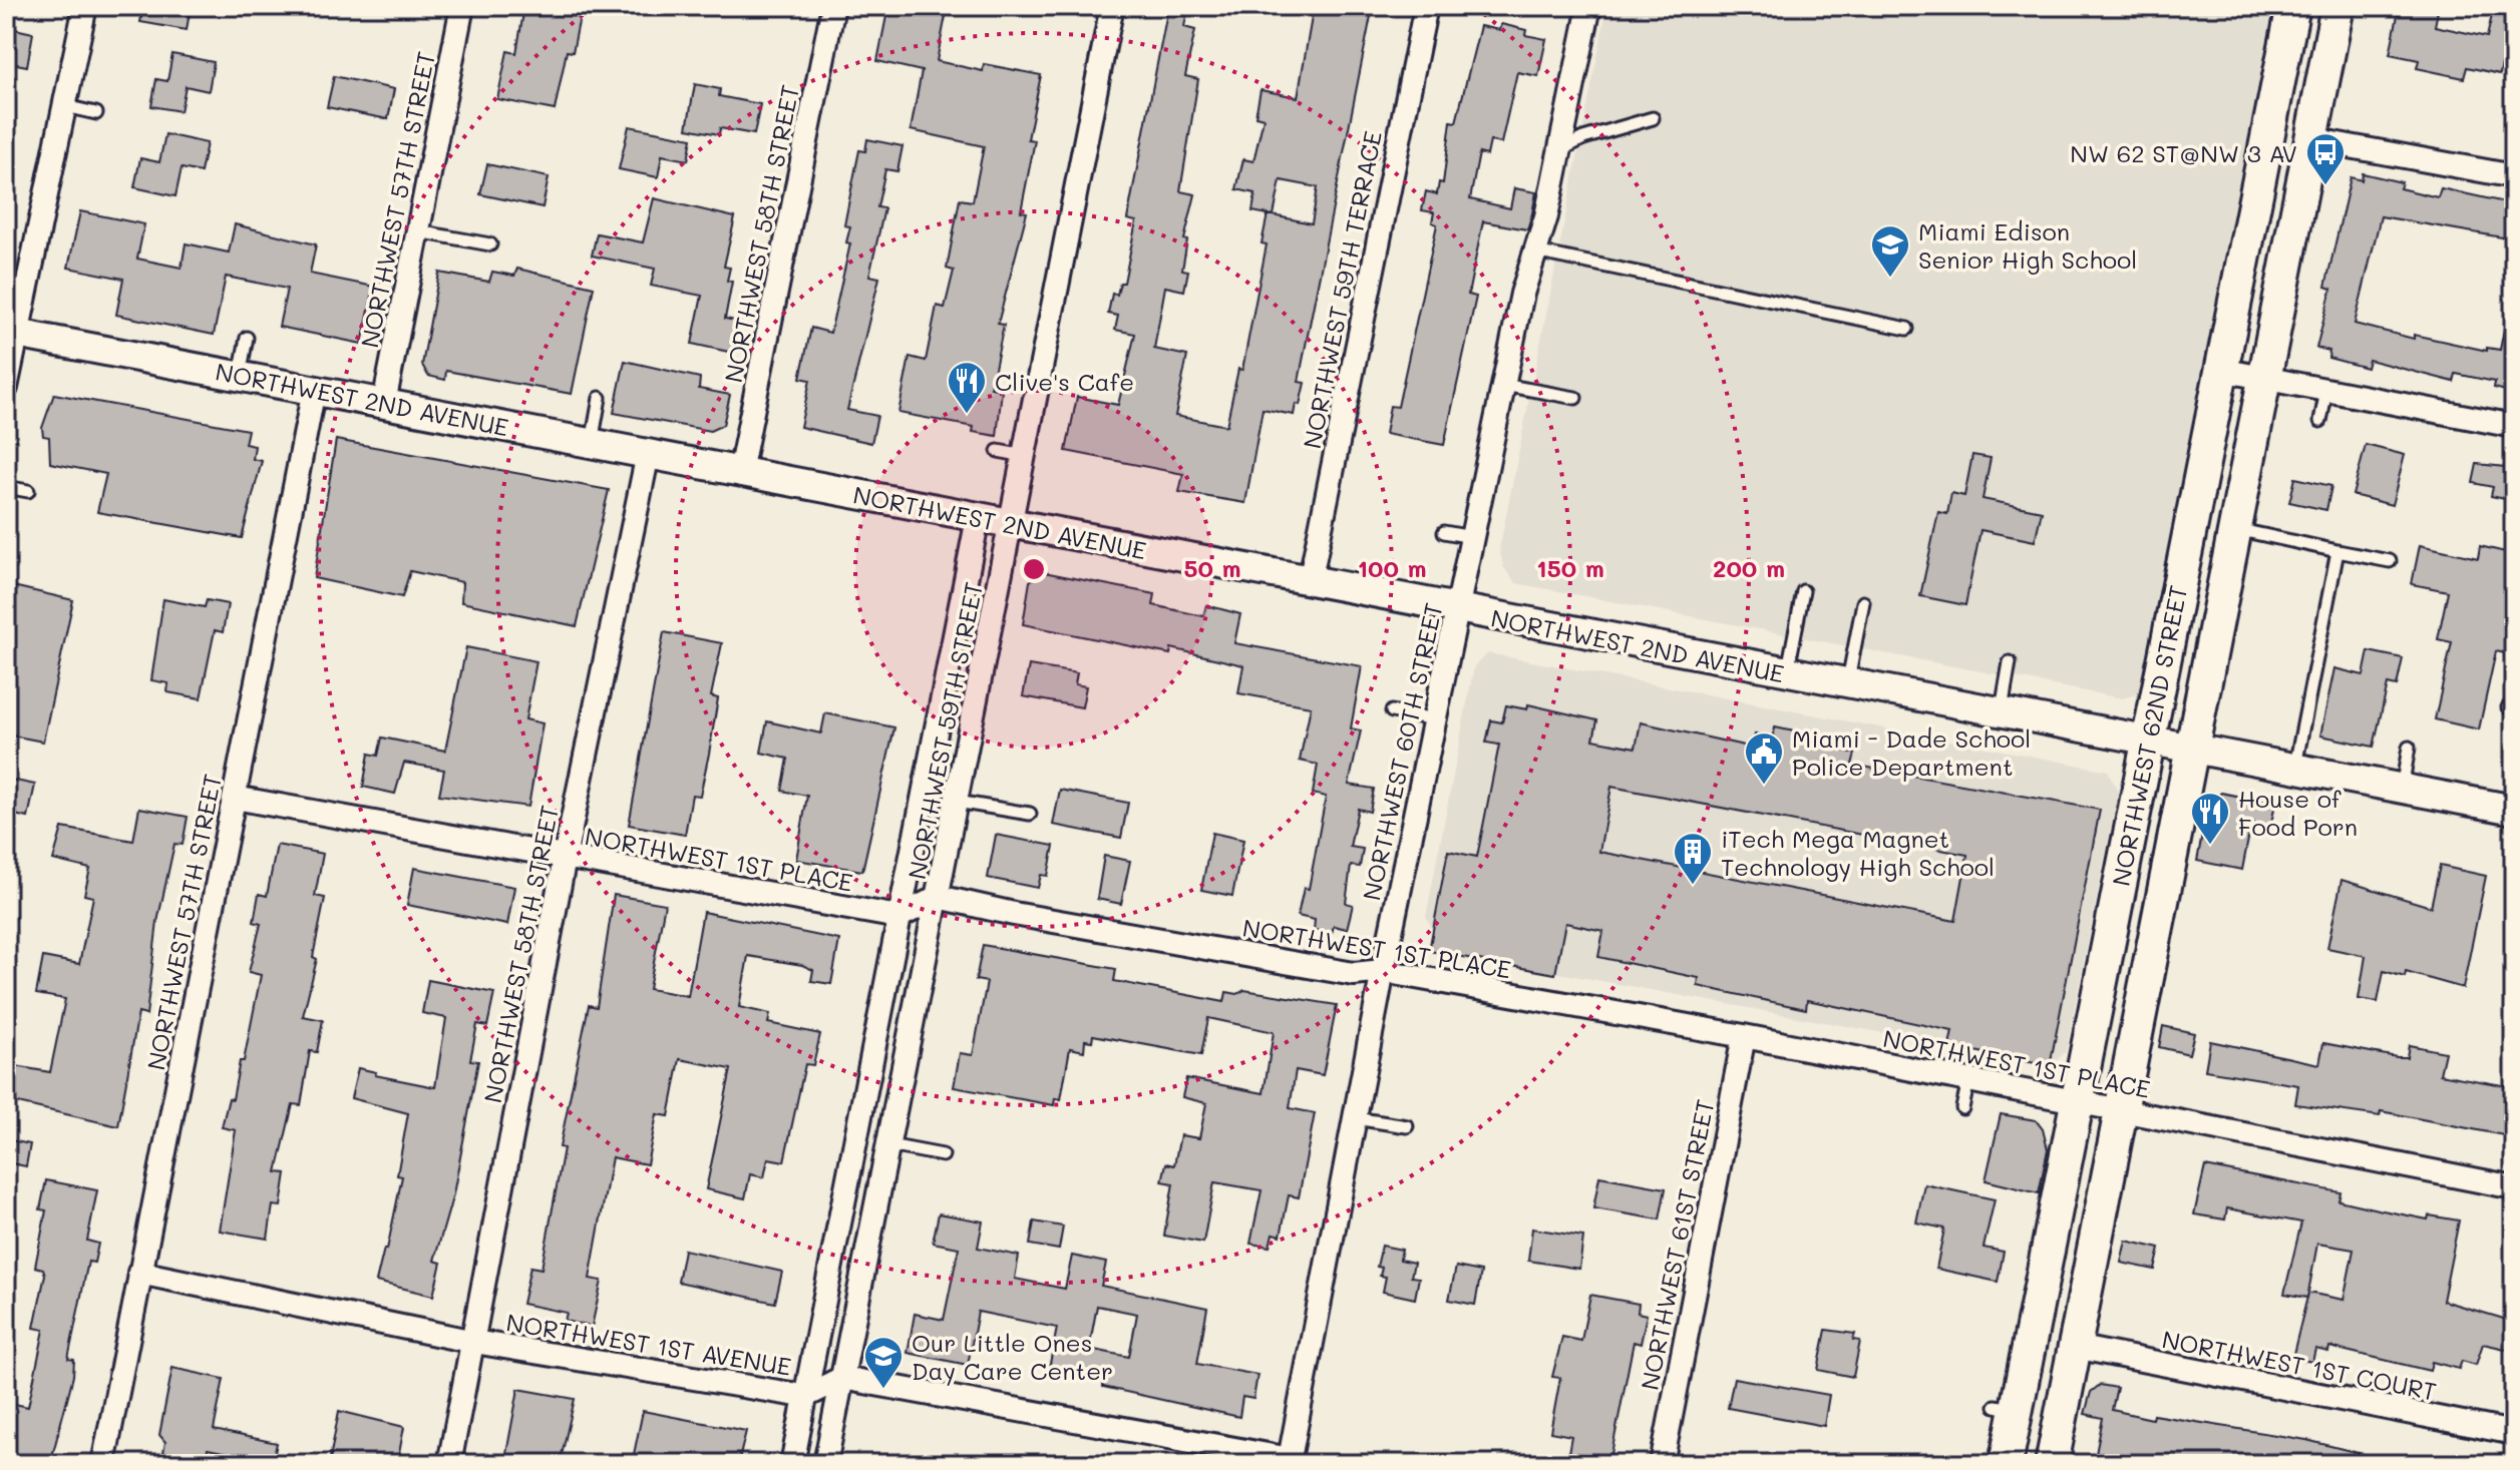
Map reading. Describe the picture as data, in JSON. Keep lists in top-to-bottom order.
{
  "streets": {
    "main road": ["NORTHWEST 62ND STREET"],
    "street": [
      "NORTHWEST 57TH STREET",
      "NORTHWEST 58TH STREET",
      "NORTHWEST 59TH TERRACE",
      "NORTHWEST 2ND AVENUE",
      "NORTHWEST 59TH STREET",
      "NORTHWEST 60TH STREET",
      "NORTHWEST 1ST PLACE",
      "NORTHWEST 61ST STREET",
      "NORTHWEST 1ST AVENUE",
      "NORTHWEST 1ST COURT"
    ]
  },
  "crossings": [
    ["NORTHWEST 57TH STREET", "NORTHWEST 2ND AVENUE"],
    ["NORTHWEST 57TH STREET", "NORTHWEST 1ST PLACE"],
    ["NORTHWEST 57TH STREET", "NORTHWEST 1ST AVENUE"],
    ["NORTHWEST 58TH STREET", "NORTHWEST 2ND AVENUE"],
    ["NORTHWEST 58TH STREET", "NORTHWEST 1ST PLACE"],
    ["NORTHWEST 58TH STREET", "NORTHWEST 1ST AVENUE"],
    ["NORTHWEST 59TH TERRACE", "NORTHWEST 2ND AVENUE"],
    ["NORTHWEST 2ND AVENUE", "NORTHWEST 59TH STREET"],
    ["NORTHWEST 2ND AVENUE", "NORTHWEST 62ND STREET"],
    ["NORTHWEST 2ND AVENUE", "NORTHWEST 60TH STREET"],
    ["NORTHWEST 59TH STREET", "NORTHWEST 1ST PLACE"],
    ["NORTHWEST 59TH STREET", "NORTHWEST 1ST AVENUE"],
    ["NORTHWEST 62ND STREET", "NORTHWEST 1ST PLACE"],
    ["NORTHWEST 62ND STREET", "NORTHWEST 1ST COURT"],
    ["NORTHWEST 60TH STREET", "NORTHWEST 1ST PLACE"],
    ["NORTHWEST 1ST PLACE", "NORTHWEST 61ST STREET"]
  ],
  "places": {
    "bus stop": ["NW 62 ST@NW 3 AV"],
    "school or university": ["Miami Edison Senior High School", "Our Little Ones Day Care Center"],
    "restaurant": ["Clive's Cafe", "House of Food Porn"],
    "public building": ["Miami - Dade School Police Department"],
    "building": ["iTech Mega Magnet Technology High School"]
  },
  "rings": [
    "50 m",
    "100 m",
    "150 m",
    "200 m"
  ]
}
